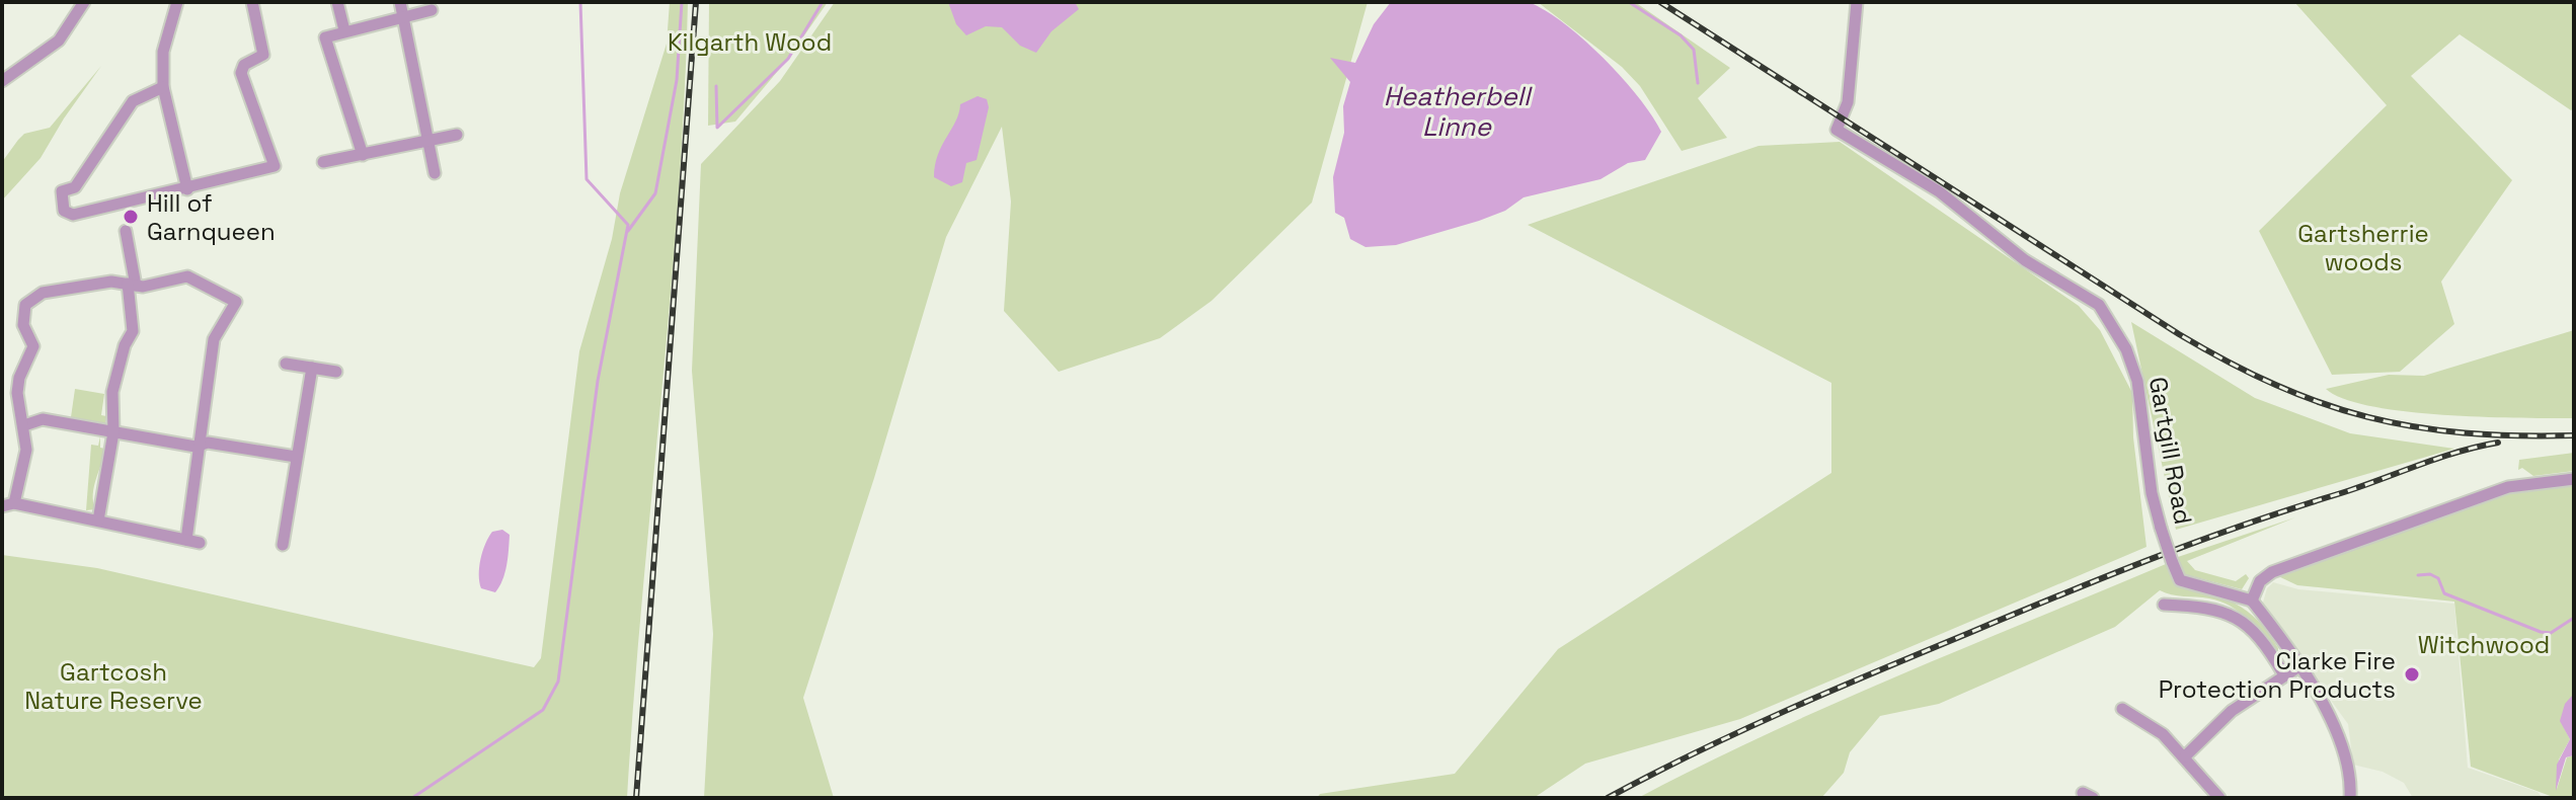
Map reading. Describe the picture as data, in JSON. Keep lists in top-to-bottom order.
{
  "streets": {
    "street": ["Gartgill Road"]
  },
  "water": ["Heatherbell Linne"],
  "parks": [
    "Kilgarth Wood",
    "Gartsherrie woods",
    "Witchwood",
    "Gartcosh Nature Reserve"
  ],
  "places": ["Hill of Garnqueen", "Clarke Fire Protection Products"]
}
